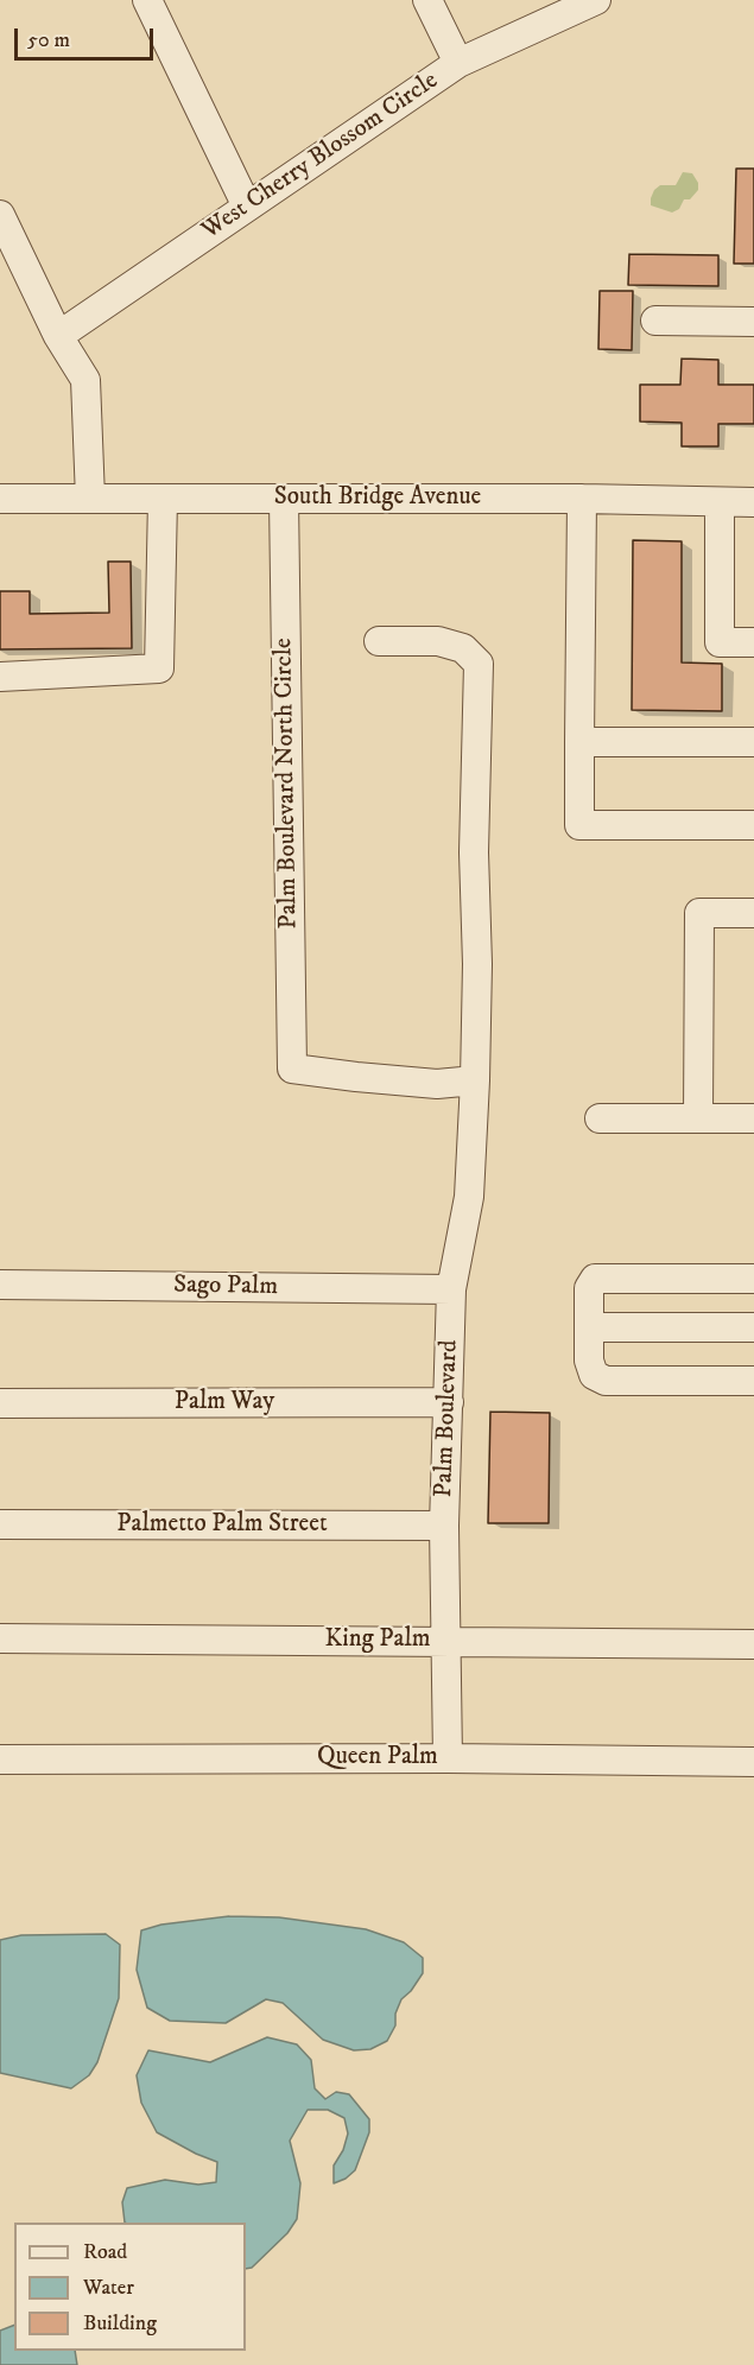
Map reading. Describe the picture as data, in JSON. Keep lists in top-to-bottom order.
{
  "streets": {
    "street": [
      "West Cherry Blossom Circle",
      "South Bridge Avenue",
      "Palm Boulevard North Circle",
      "Sago Palm",
      "Palm Way",
      "Palm Boulevard",
      "Palmetto Palm Street",
      "King Palm",
      "Queen Palm"
    ]
  },
  "crossings": [
    ["South Bridge Avenue", "Palm Boulevard North Circle"],
    ["Palm Boulevard North Circle", "Palm Boulevard"],
    ["Sago Palm", "Palm Boulevard"],
    ["Palm Way", "Palm Boulevard"],
    ["Palm Boulevard", "Palmetto Palm Street"],
    ["Palm Boulevard", "King Palm"],
    ["Palm Boulevard", "Queen Palm"]
  ],
  "legend": ["Road", "Water", "Building"],
  "scale_bar": "50 m"
}
